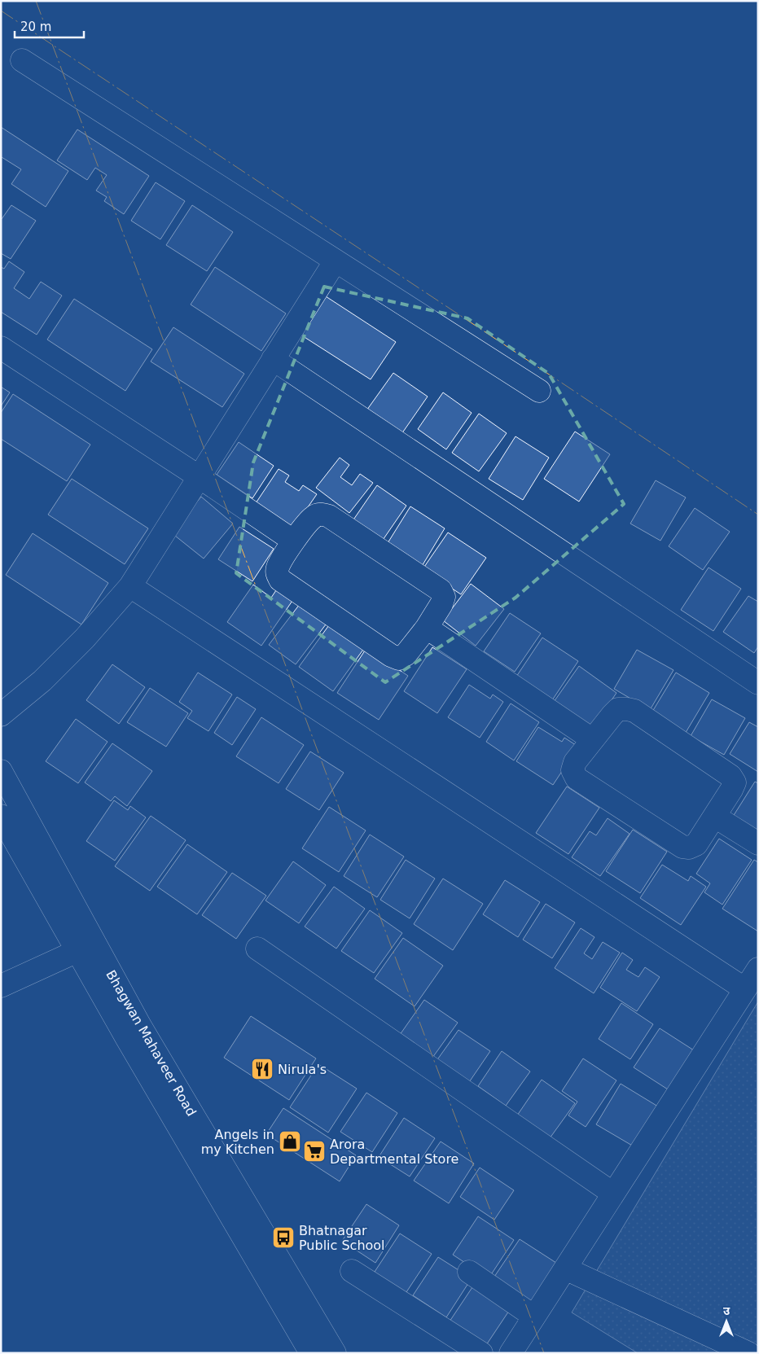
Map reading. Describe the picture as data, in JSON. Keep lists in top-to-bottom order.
{
  "streets": {
    "street": ["Bhagwan Mahaveer Road"]
  },
  "places": {
    "restaurant": ["Nirula's"],
    "shop": ["Angels in my Kitchen"],
    "supermarket": ["Arora Departmental Store"],
    "bus stop": ["Bhatnagar Public School"]
  },
  "scale_bar": "20 m",
  "north": "top"
}
